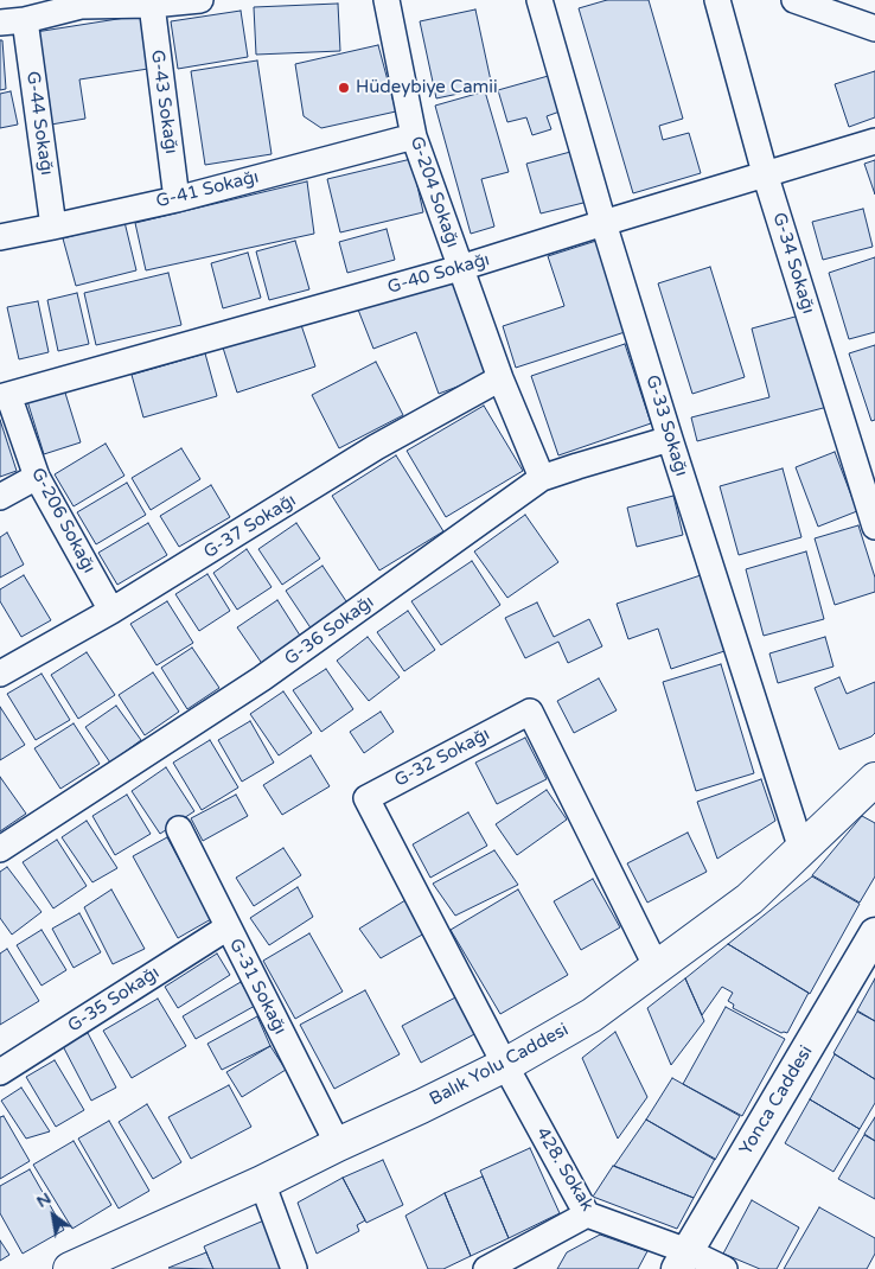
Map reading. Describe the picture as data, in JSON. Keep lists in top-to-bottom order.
{
  "streets": {
    "main road": ["Balık Yolu Caddesi"],
    "street": [
      "G-43 Sokağı",
      "G-44 Sokağı",
      "G-41 Sokağı",
      "G-204 Sokağı",
      "G-34 Sokağı",
      "G-40 Sokağı",
      "G-33 Sokağı",
      "G-206 Sokağı",
      "G-37 Sokağı",
      "G-36 Sokağı",
      "G-32 Sokağı",
      "G-31 Sokağı",
      "G-35 Sokağı",
      "Yonca Caddesi",
      "428. Sokak"
    ]
  },
  "crossings": [
    ["G-43 Sokağı", "G-41 Sokağı"],
    ["G-44 Sokağı", "G-41 Sokağı"],
    ["G-41 Sokağı", "G-204 Sokağı"],
    ["G-204 Sokağı", "G-40 Sokağı"],
    ["G-204 Sokağı", "G-37 Sokağı"],
    ["G-204 Sokağı", "G-36 Sokağı"],
    ["G-34 Sokağı", "G-40 Sokağı"],
    ["G-40 Sokağı", "G-33 Sokağı"],
    ["G-40 Sokağı", "G-206 Sokağı"],
    ["G-33 Sokağı", "G-36 Sokağı"],
    ["G-33 Sokağı", "Balık Yolu Caddesi"],
    ["G-206 Sokağı", "G-37 Sokağı"],
    ["G-32 Sokağı", "Balık Yolu Caddesi"],
    ["G-32 Sokağı", "428. Sokak"],
    ["G-31 Sokağı", "G-35 Sokağı"],
    ["G-31 Sokağı", "Balık Yolu Caddesi"],
    ["Balık Yolu Caddesi", "428. Sokak"],
    ["Yonca Caddesi", "428. Sokak"]
  ],
  "places": ["Hüdeybiye Camii"],
  "north": "top left"
}
